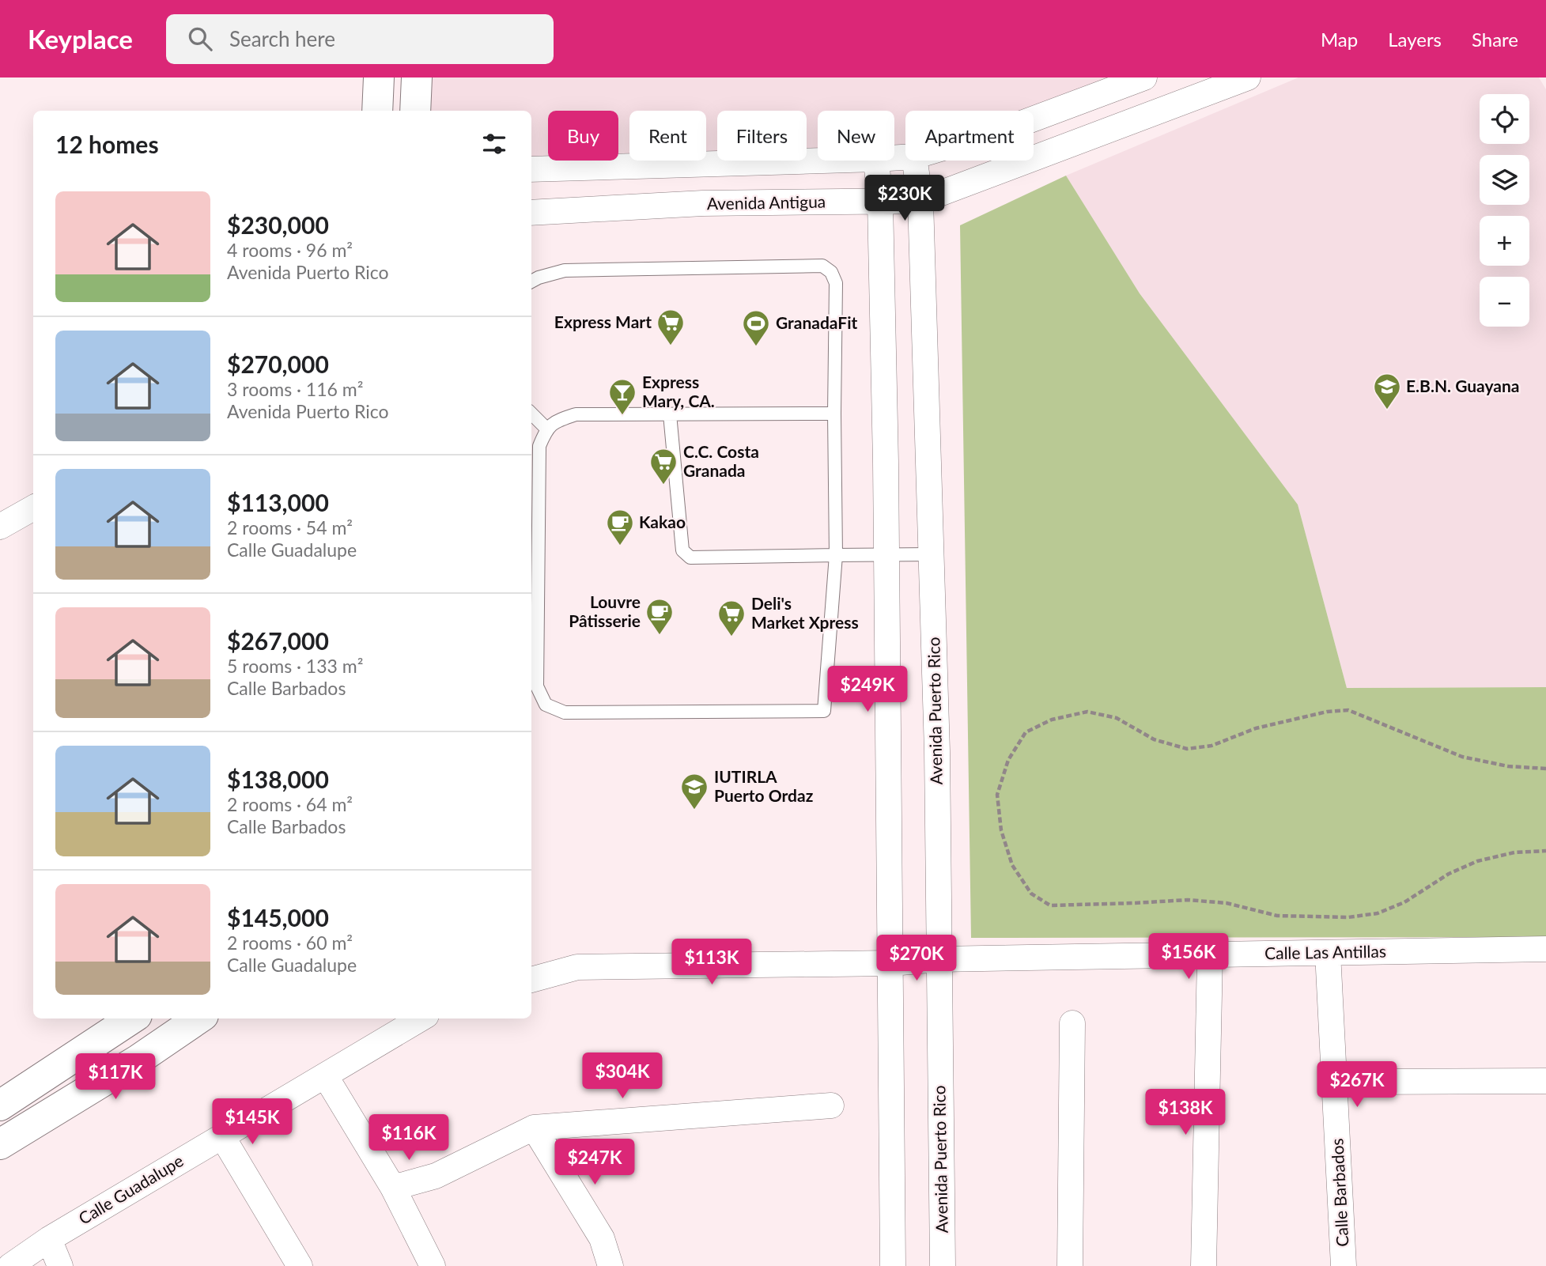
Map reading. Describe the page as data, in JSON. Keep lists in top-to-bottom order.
{
  "streets": {
    "street": [
      "Avenida Antigua",
      "Avenida Puerto Rico",
      "Calle Las Antillas",
      "Calle Guadalupe",
      "Calle Barbados"
    ]
  },
  "crossings": [
    ["Avenida Antigua", "Avenida Puerto Rico"],
    ["Avenida Puerto Rico", "Calle Las Antillas"],
    ["Calle Las Antillas", "Calle Barbados"]
  ],
  "places": {
    "supermarket": ["Express Mart", "C.C. Costa Granada", "Deli's Market Xpress"],
    "sports": ["GranadaFit"],
    "school or university": ["E.B.N. Guayana", "IUTIRLA Puerto Ordaz"],
    "bar": ["Express Mary, CA."],
    "cafe": ["Kakao", "Louvre Pâtisserie"]
  },
  "page": {
    "header": "Keyplace",
    "search": "Search here",
    "nav": ["Map", "Layers", "Share"],
    "map_buttons": ["+", "−"],
    "chip": [
      "Buy",
      "Rent",
      "Filters",
      "New",
      "Apartment"
    ],
    "heading": "12 homes",
    "price": [
      "$230K",
      "$249K",
      "$156K",
      "$270K",
      "$113K",
      "$304K",
      "$117K",
      "$267K",
      "$138K",
      "$145K",
      "$116K",
      "$247K"
    ],
    "list": [
      {
        "name": "$230,000",
        "note": "4 rooms · 96 m² · Avenida Puerto Rico"
      },
      {
        "name": "$270,000",
        "note": "3 rooms · 116 m² · Avenida Puerto Rico"
      },
      {
        "name": "$113,000",
        "note": "2 rooms · 54 m² · Calle Guadalupe"
      },
      {
        "name": "$267,000",
        "note": "5 rooms · 133 m² · Calle Barbados"
      },
      {
        "name": "$138,000",
        "note": "2 rooms · 64 m² · Calle Barbados"
      },
      {
        "name": "$145,000",
        "note": "2 rooms · 60 m² · Calle Guadalupe"
      }
    ]
  }
}
